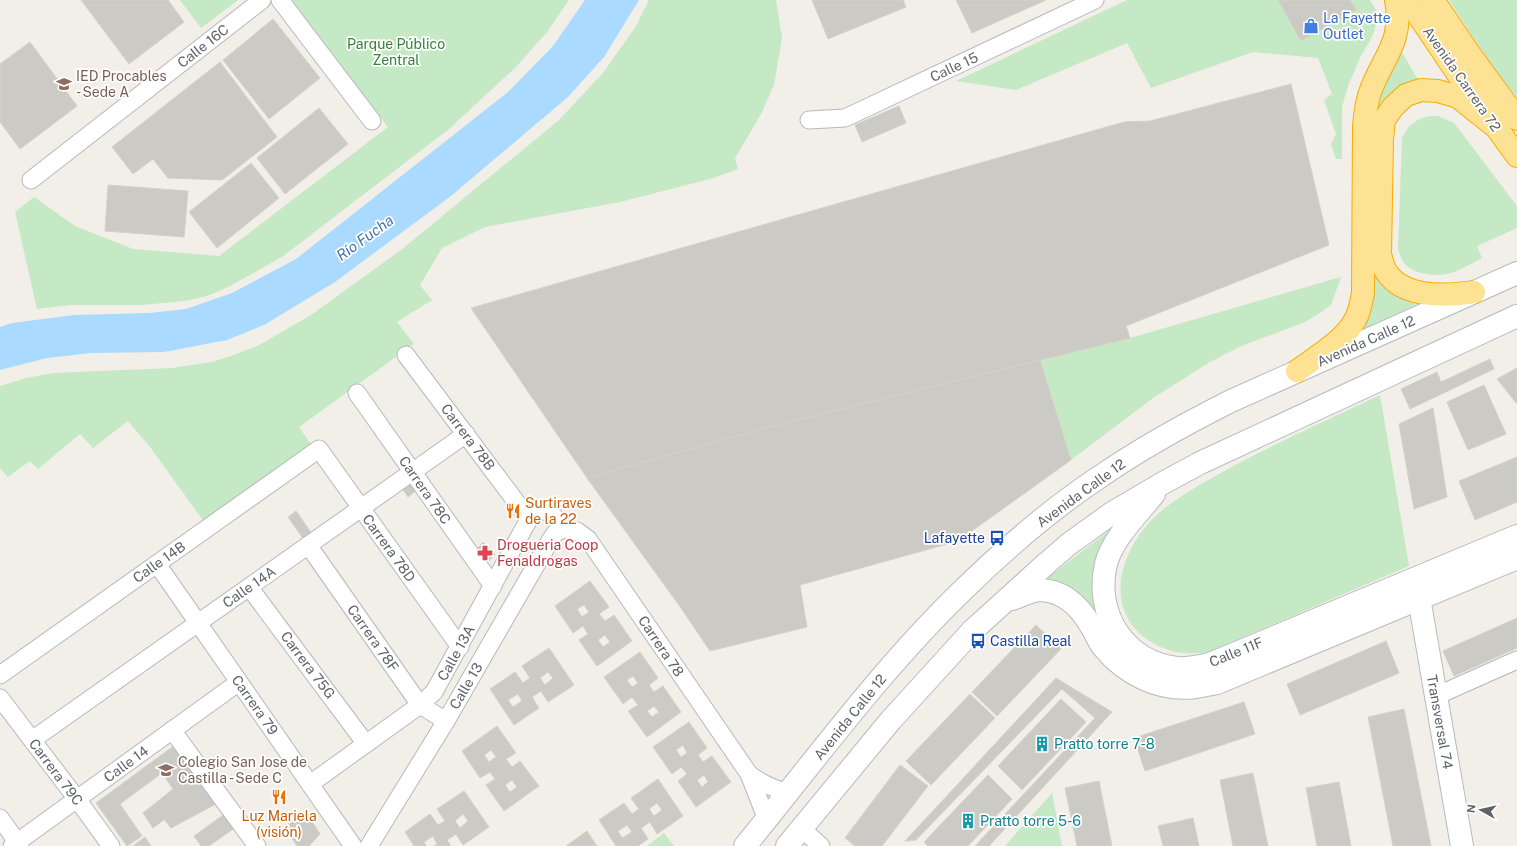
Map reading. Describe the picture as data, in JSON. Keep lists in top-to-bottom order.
{
  "streets": {
    "highway": ["Avenida Carrera 72"],
    "main road": ["Avenida Calle 12", "Calle 11F", "Transversal 74"],
    "street": [
      "Calle 16C",
      "Calle 15",
      "Carrera 78B",
      "Carrera 78C",
      "Carrera 78D",
      "Calle 14B",
      "Calle 14A",
      "Carrera 78F",
      "Carrera 78",
      "Calle 13A",
      "Carrera 75G",
      "Calle 13",
      "Carrera 79",
      "Calle 14",
      "Carrera 79C"
    ]
  },
  "crossings": [
    ["Avenida Calle 12", "Carrera 78"],
    ["Carrera 78B", "Calle 14A"],
    ["Carrera 78B", "Calle 13A"],
    ["Carrera 78C", "Calle 14A"],
    ["Carrera 78C", "Calle 13A"],
    ["Carrera 78D", "Calle 14B"],
    ["Carrera 78D", "Calle 14A"],
    ["Carrera 78D", "Calle 13A"],
    ["Calle 14B", "Carrera 79"],
    ["Calle 14A", "Carrera 78F"],
    ["Calle 14A", "Carrera 75G"],
    ["Calle 14A", "Carrera 79"],
    ["Calle 14A", "Carrera 79C"],
    ["Carrera 78F", "Calle 13A"],
    ["Carrera 78F", "Calle 13"],
    ["Carrera 78", "Calle 13"],
    ["Calle 11F", "Transversal 74"],
    ["Calle 13A", "Carrera 75G"],
    ["Calle 13A", "Carrera 79"],
    ["Carrera 79", "Calle 14"],
    ["Calle 14", "Carrera 79C"]
  ],
  "water": ["Río Fucha"],
  "parks": ["Parque Público Zentral"],
  "places": {
    "shop": ["La Fayette Outlet"],
    "school or university": ["IED Procables - Sede A", "Colegio San Jose de Castilla - Sede C"],
    "restaurant": ["Surtiraves de la 22", "Luz Mariela (visión)"],
    "bus stop": ["Lafayette", "Castilla Real"],
    "pharmacy": ["Drogueria Coop Fenaldrogas"],
    "building": ["Pratto torre 7-8", "Pratto torre 5-6"]
  },
  "north": "left"
}
